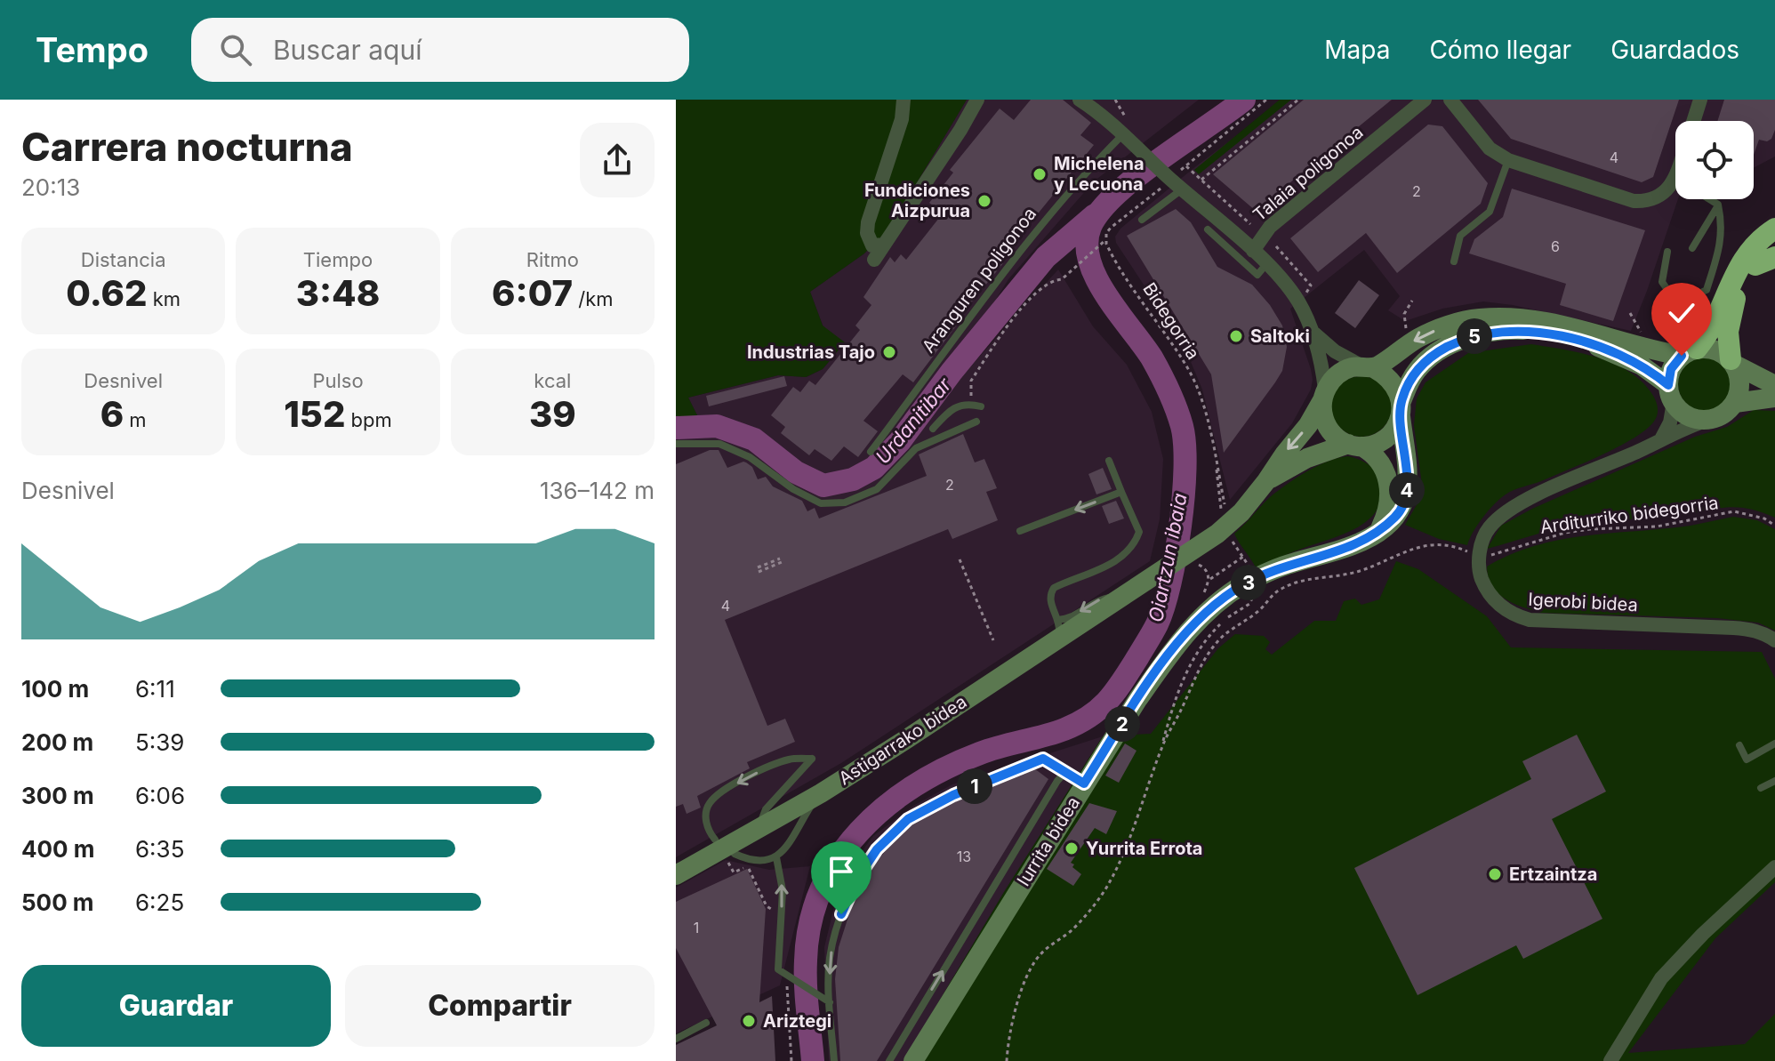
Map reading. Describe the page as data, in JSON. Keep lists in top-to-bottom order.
{
  "streets": {
    "main road": ["Astigarrako bidea", "Iurrita bidea"],
    "street": ["Talaia poligonoa", "Igerobi bidea"],
    "lane": ["Aranguren poligonoa"],
    "path": ["Bidegorria", "Arditurriko bidegorria"]
  },
  "water": ["Urdanitibar", "Oiartzun ibaia"],
  "places": [
    "Michelena y Lecuona",
    "Fundiciones Aizpurua",
    "Saltoki",
    "Industrias Tajo",
    "Yurrita Errota",
    "Ertzaintza",
    "Ariztegi"
  ],
  "house_numbers": [
    "4",
    "2",
    "6",
    "2",
    "4",
    "13",
    "1"
  ],
  "page": {
    "header": "Tempo",
    "search": "Buscar aquí",
    "nav": ["Mapa", "Cómo llegar", "Guardados"],
    "heading": ["Carrera nocturna", "20:13"],
    "stats": [
      ["Distancia", "0.62 km"],
      ["Tiempo", "3:48"],
      ["Ritmo", "6:07 /km"],
      ["Desnivel", "6 m"],
      ["Pulso", "152 bpm"],
      ["kcal", "39"]
    ],
    "pins": [
      "5",
      "4",
      "3",
      "2",
      "1"
    ],
    "chart": ["Desnivel", "136–142 m"],
    "list": [
      {
        "name": "100 m",
        "note": "6:11"
      },
      {
        "name": "200 m",
        "note": "5:39"
      },
      {
        "name": "300 m",
        "note": "6:06"
      },
      {
        "name": "400 m",
        "note": "6:35"
      },
      {
        "name": "500 m",
        "note": "6:25"
      }
    ],
    "buttons": ["Guardar", "Compartir"]
  }
}
